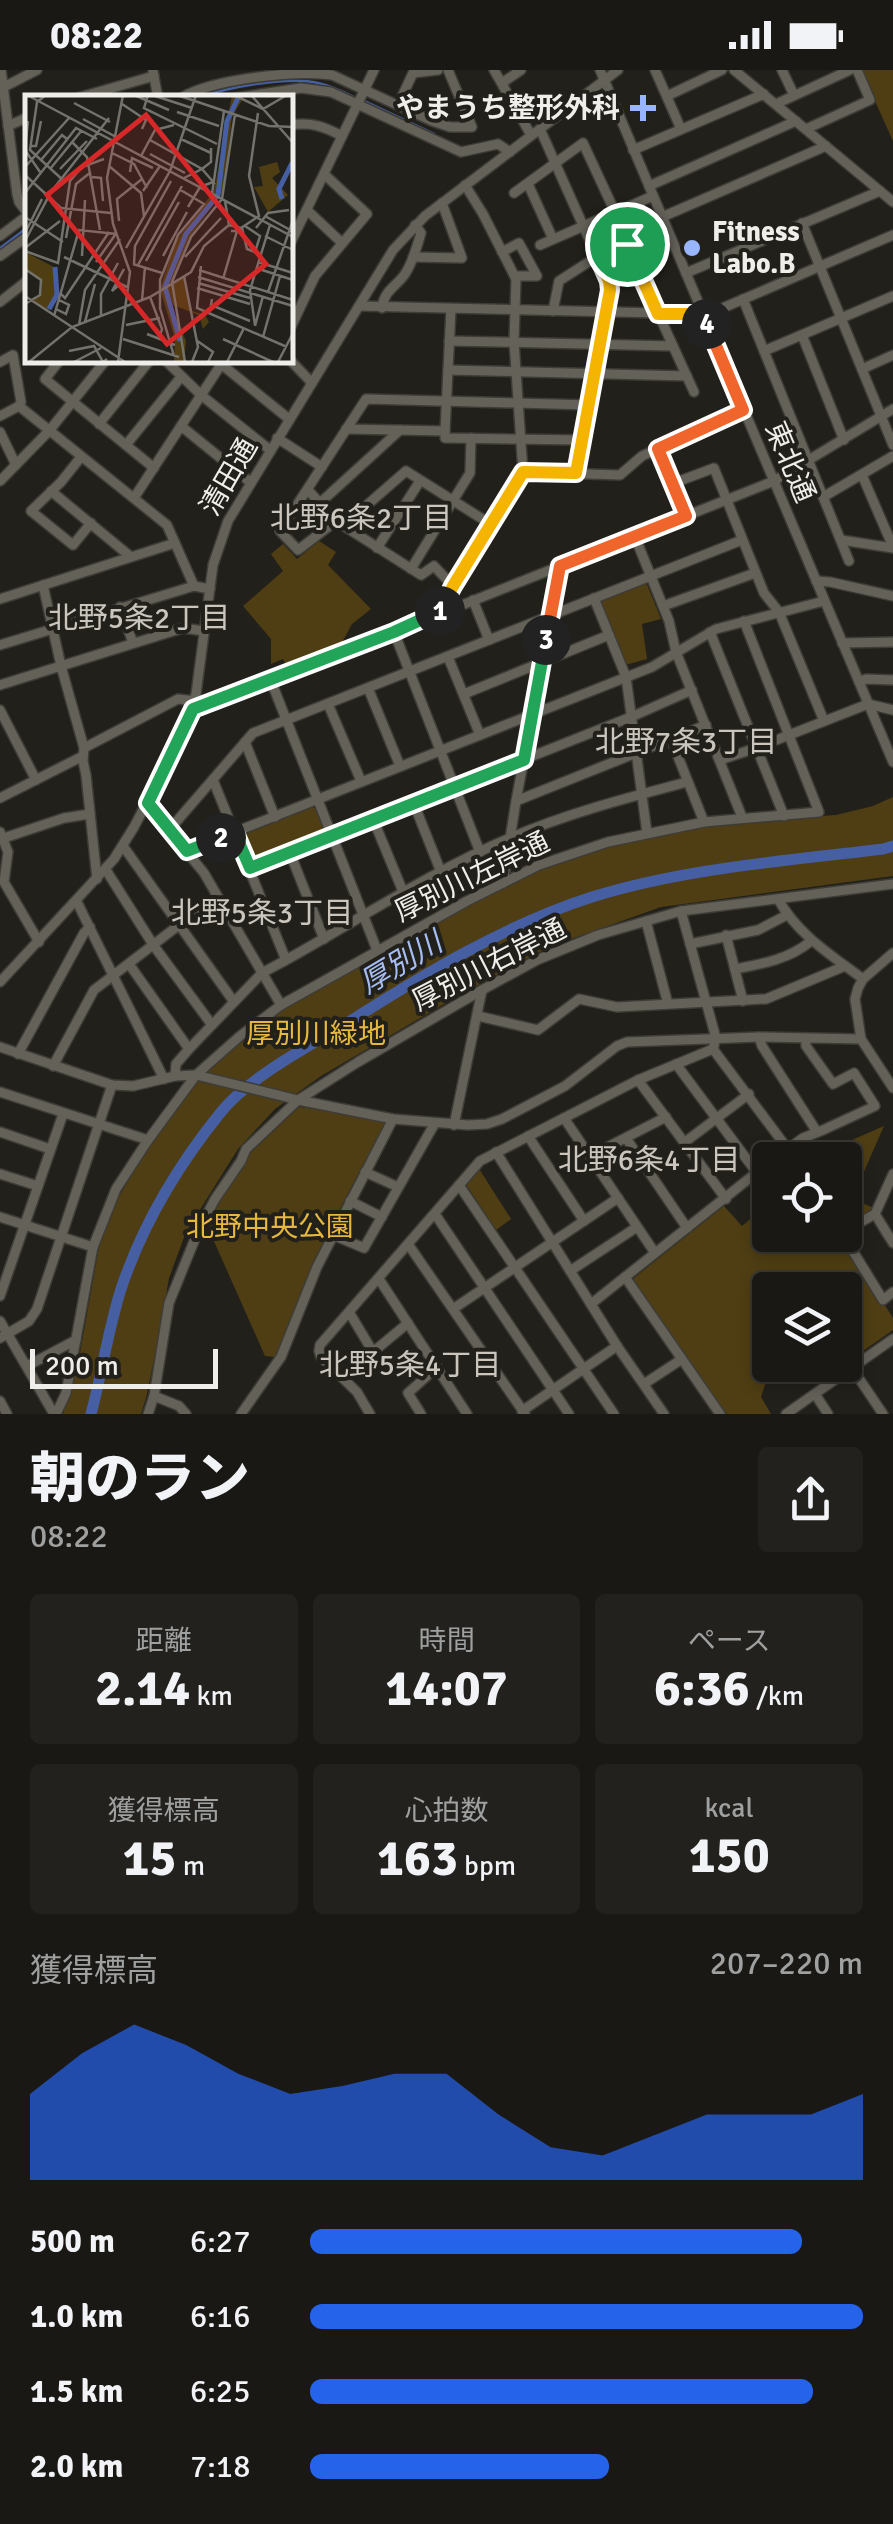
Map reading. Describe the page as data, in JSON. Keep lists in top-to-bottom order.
{
  "streets": {
    "street": [
      "東北通",
      "清田通",
      "厚別川左岸通",
      "厚別川右岸通"
    ]
  },
  "crossings": [
    ["東北通", "清田通"]
  ],
  "districts": [
    "北野6条2丁目",
    "北野5条2丁目",
    "北野7条3丁目",
    "北野5条3丁目",
    "北野6条4丁目",
    "北野5条4丁目"
  ],
  "water": ["厚別川"],
  "parks": ["厚別川緑地", "北野中央公園"],
  "places": {
    "health": ["やまうち整形外科"],
    "other": ["Fitness Labo.B"]
  },
  "scale_bar": "200 m",
  "page": {
    "status": "08:22",
    "pins": [
      "4",
      "1",
      "3",
      "2"
    ],
    "scale": "200 m",
    "heading": ["朝のラン", "08:22"],
    "stats": [
      ["距離", "2.14 km"],
      ["時間", "14:07"],
      ["ペース", "6:36 /km"],
      ["獲得標高", "15 m"],
      ["心拍数", "163 bpm"],
      ["kcal", "150"]
    ],
    "chart": ["獲得標高", "207–220 m"],
    "list": [
      {
        "name": "500 m",
        "note": "6:27"
      },
      {
        "name": "1.0 km",
        "note": "6:16"
      },
      {
        "name": "1.5 km",
        "note": "6:25"
      },
      {
        "name": "2.0 km",
        "note": "7:18"
      }
    ]
  }
}
